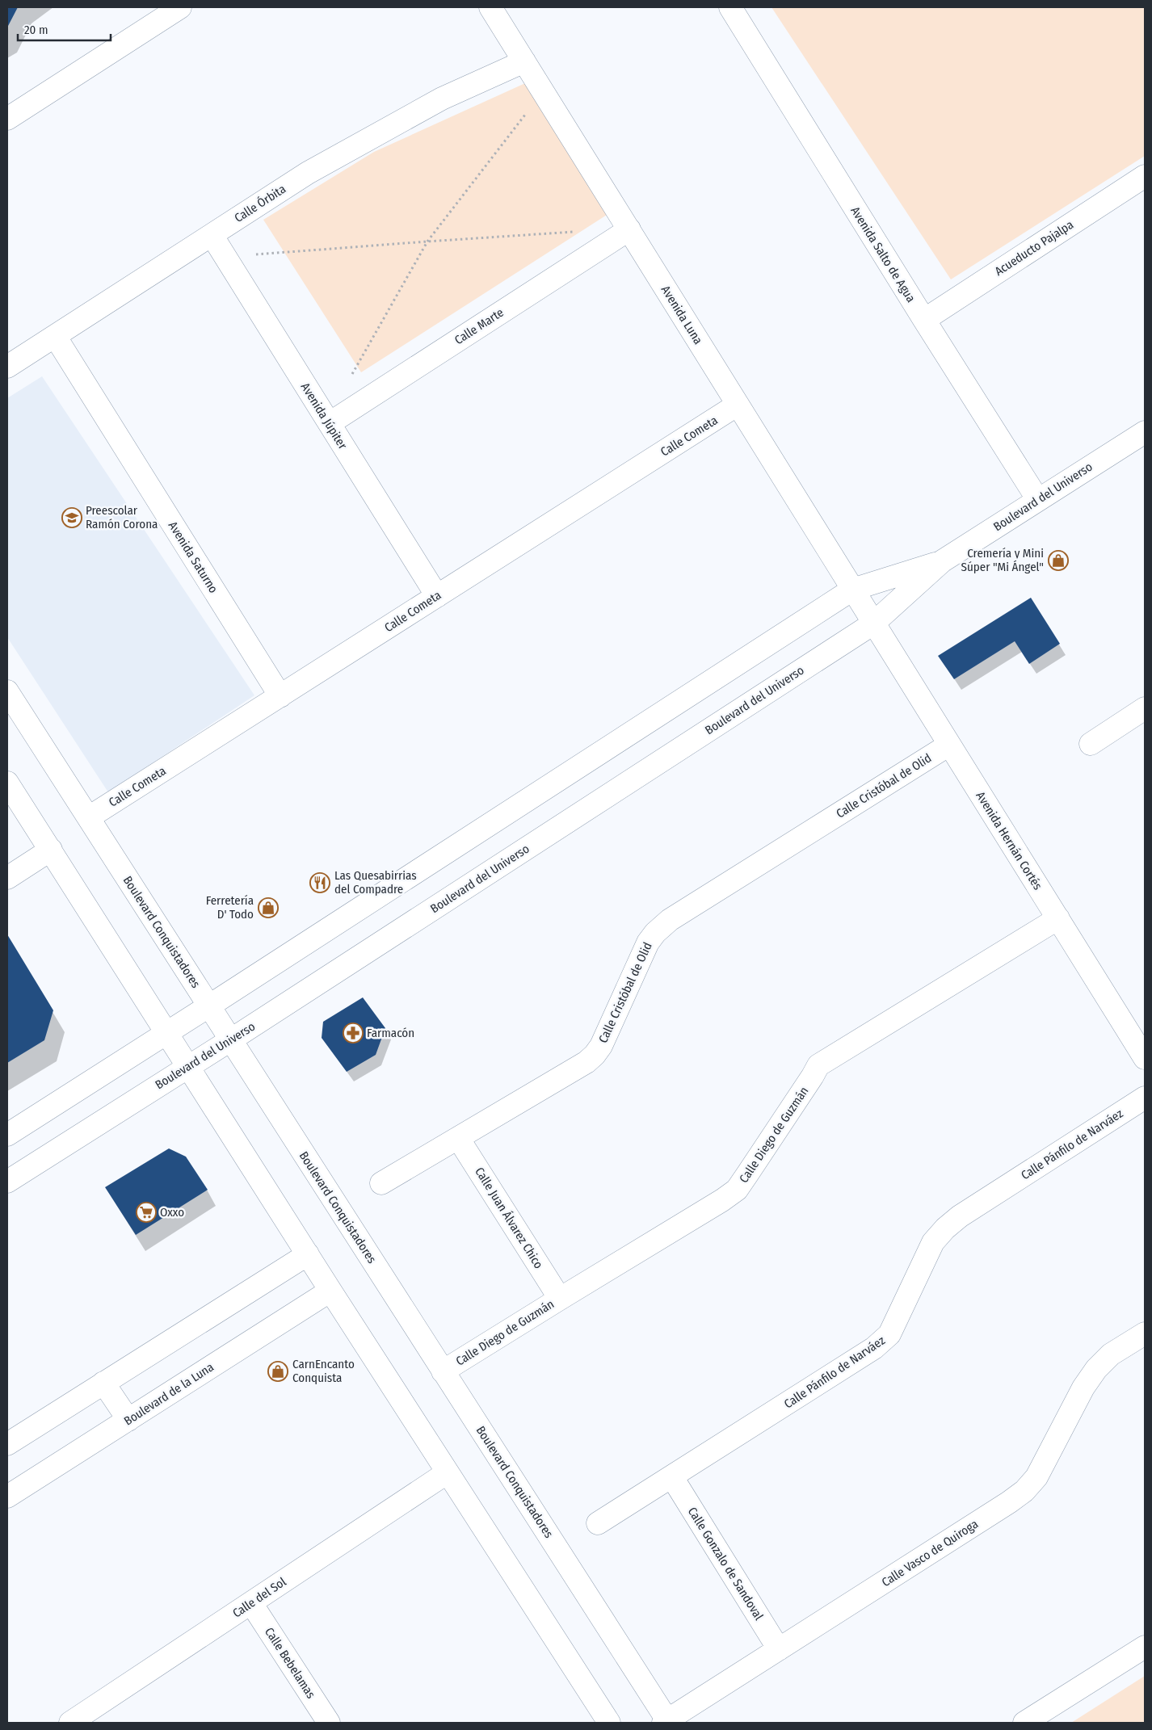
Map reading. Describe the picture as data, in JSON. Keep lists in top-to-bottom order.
{
  "streets": {
    "street": [
      "Calle Órbita",
      "Acueducto Pajalpa",
      "Avenida Salto de Agua",
      "Avenida Luna",
      "Calle Marte",
      "Avenida Júpiter",
      "Calle Cometa",
      "Boulevard del Universo",
      "Avenida Saturno",
      "Calle Cristóbal de Olid",
      "Avenida Hernán Cortés",
      "Boulevard Conquistadores",
      "Calle Diego de Guzmán",
      "Calle Pánfilo de Narváez",
      "Calle Juan Álvarez Chico",
      "Boulevard de la Luna",
      "Calle Vasco de Quiroga",
      "Calle Gonzalo de Sandoval",
      "Calle del Sol",
      "Calle Bebelamas"
    ]
  },
  "crossings": [
    ["Calle Órbita", "Avenida Luna"],
    ["Calle Órbita", "Avenida Júpiter"],
    ["Calle Órbita", "Avenida Saturno"],
    ["Acueducto Pajalpa", "Avenida Salto de Agua"],
    ["Avenida Salto de Agua", "Boulevard del Universo"],
    ["Avenida Luna", "Calle Marte"],
    ["Avenida Luna", "Calle Cometa"],
    ["Avenida Luna", "Boulevard del Universo"],
    ["Avenida Luna", "Avenida Hernán Cortés"],
    ["Calle Marte", "Avenida Júpiter"],
    ["Avenida Júpiter", "Calle Cometa"],
    ["Calle Cometa", "Avenida Saturno"],
    ["Calle Cometa", "Boulevard Conquistadores"],
    ["Boulevard del Universo", "Avenida Hernán Cortés"],
    ["Boulevard del Universo", "Boulevard Conquistadores"],
    ["Calle Cristóbal de Olid", "Avenida Hernán Cortés"],
    ["Calle Cristóbal de Olid", "Calle Juan Álvarez Chico"],
    ["Avenida Hernán Cortés", "Calle Diego de Guzmán"],
    ["Boulevard Conquistadores", "Calle Diego de Guzmán"],
    ["Boulevard Conquistadores", "Calle Vasco de Quiroga"],
    ["Calle Diego de Guzmán", "Calle Juan Álvarez Chico"],
    ["Calle Pánfilo de Narváez", "Calle Gonzalo de Sandoval"],
    ["Calle Vasco de Quiroga", "Calle Gonzalo de Sandoval"],
    ["Calle del Sol", "Calle Bebelamas"]
  ],
  "places": {
    "school or university": ["Preescolar Ramón Corona"],
    "shop": ["Cremería y Mini Súper \"Mi Ángel\"", "Ferretería D' Todo", "CarnEncanto Conquista"],
    "restaurant": ["Las Quesabirrias del Compadre"],
    "pharmacy": ["Farmacón"],
    "supermarket": ["Oxxo"]
  },
  "scale_bar": "20 m"
}
